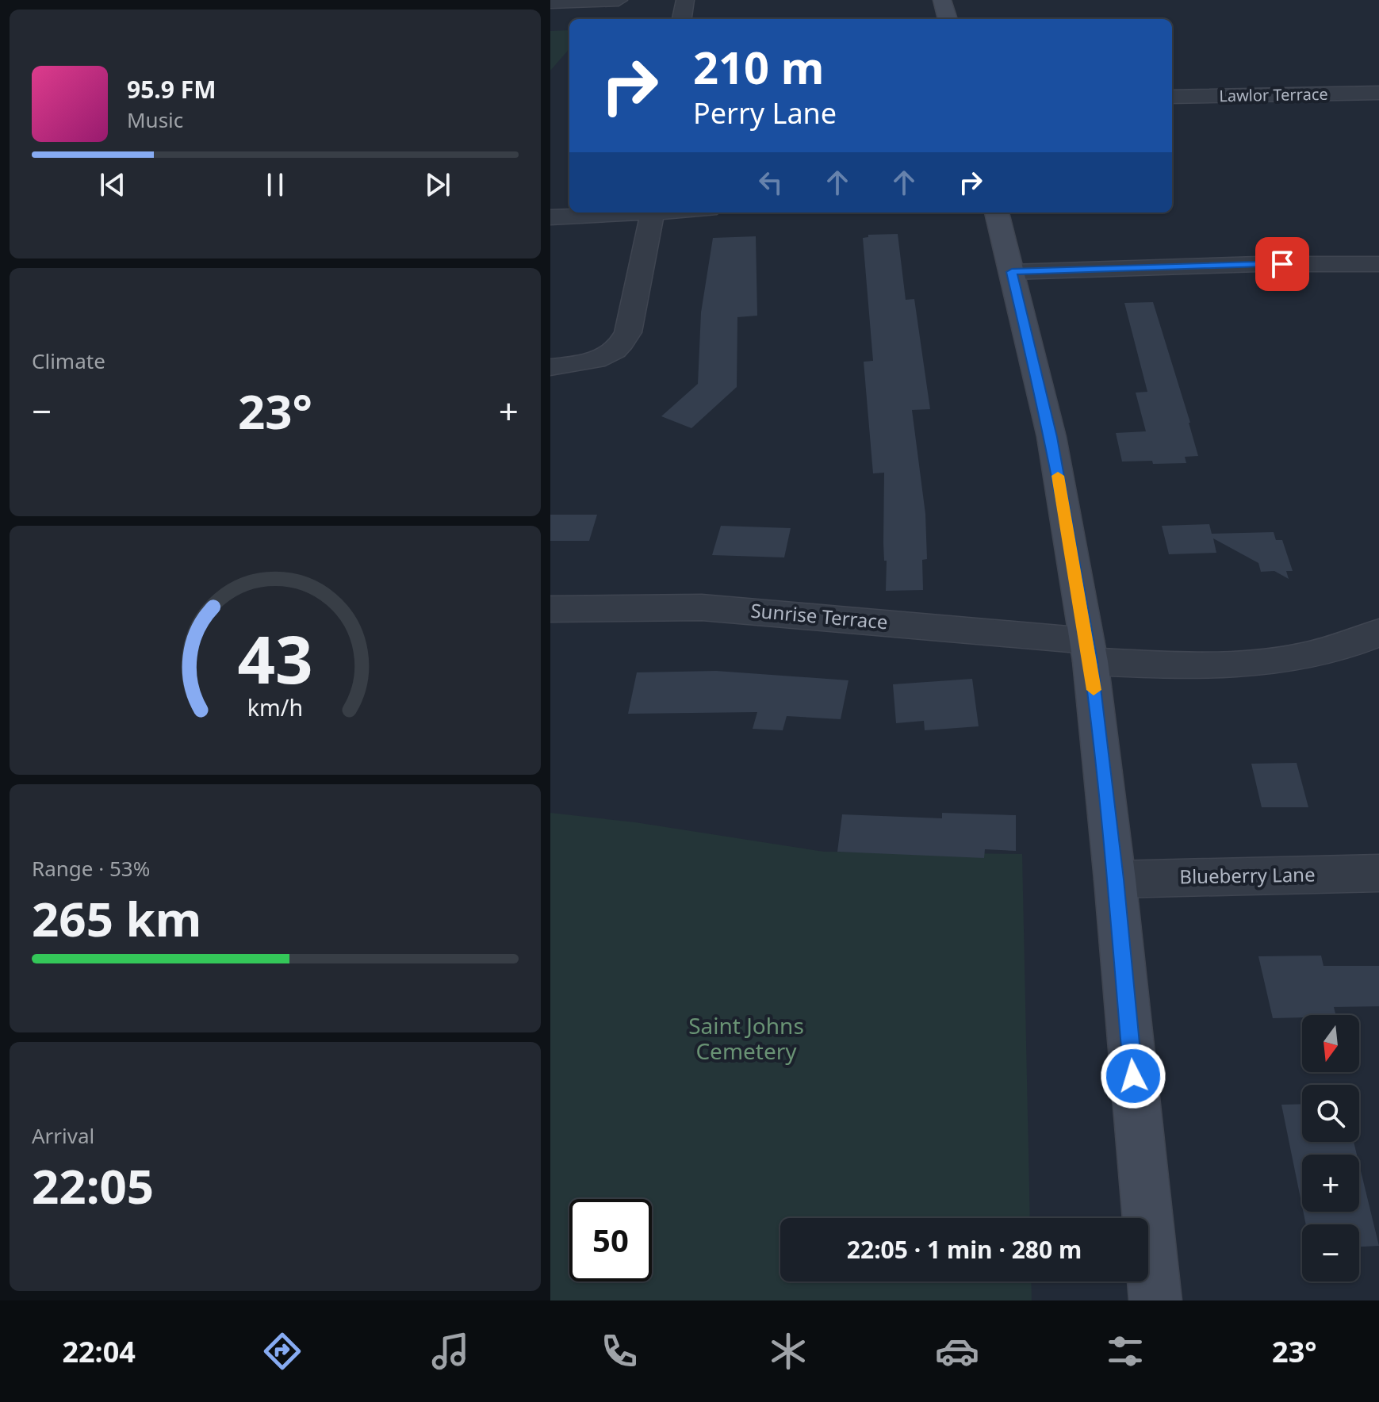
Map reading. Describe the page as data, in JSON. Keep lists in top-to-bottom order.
{
  "streets": {
    "street": ["Lawlor Terrace", "Sunrise Terrace", "Blueberry Lane"]
  },
  "parks": ["Saint Johns Cemetery"],
  "north": "bottom",
  "page": {
    "turn": ["210 m", "Perry Lane"],
    "song": ["95.9 FM", "Music"],
    "tile": [
      "Climate",
      ["Range · 53%", "265 km"],
      ["Arrival", "22:05"]
    ],
    "heat": ["−", "23°", "+"],
    "map_buttons": ["+", "−"],
    "limit": "50",
    "trip": "22:05 · 1 min · 280 m",
    "tabs": ["22:04", "23°"],
    "gauge": ["43", "km/h"]
  }
}
